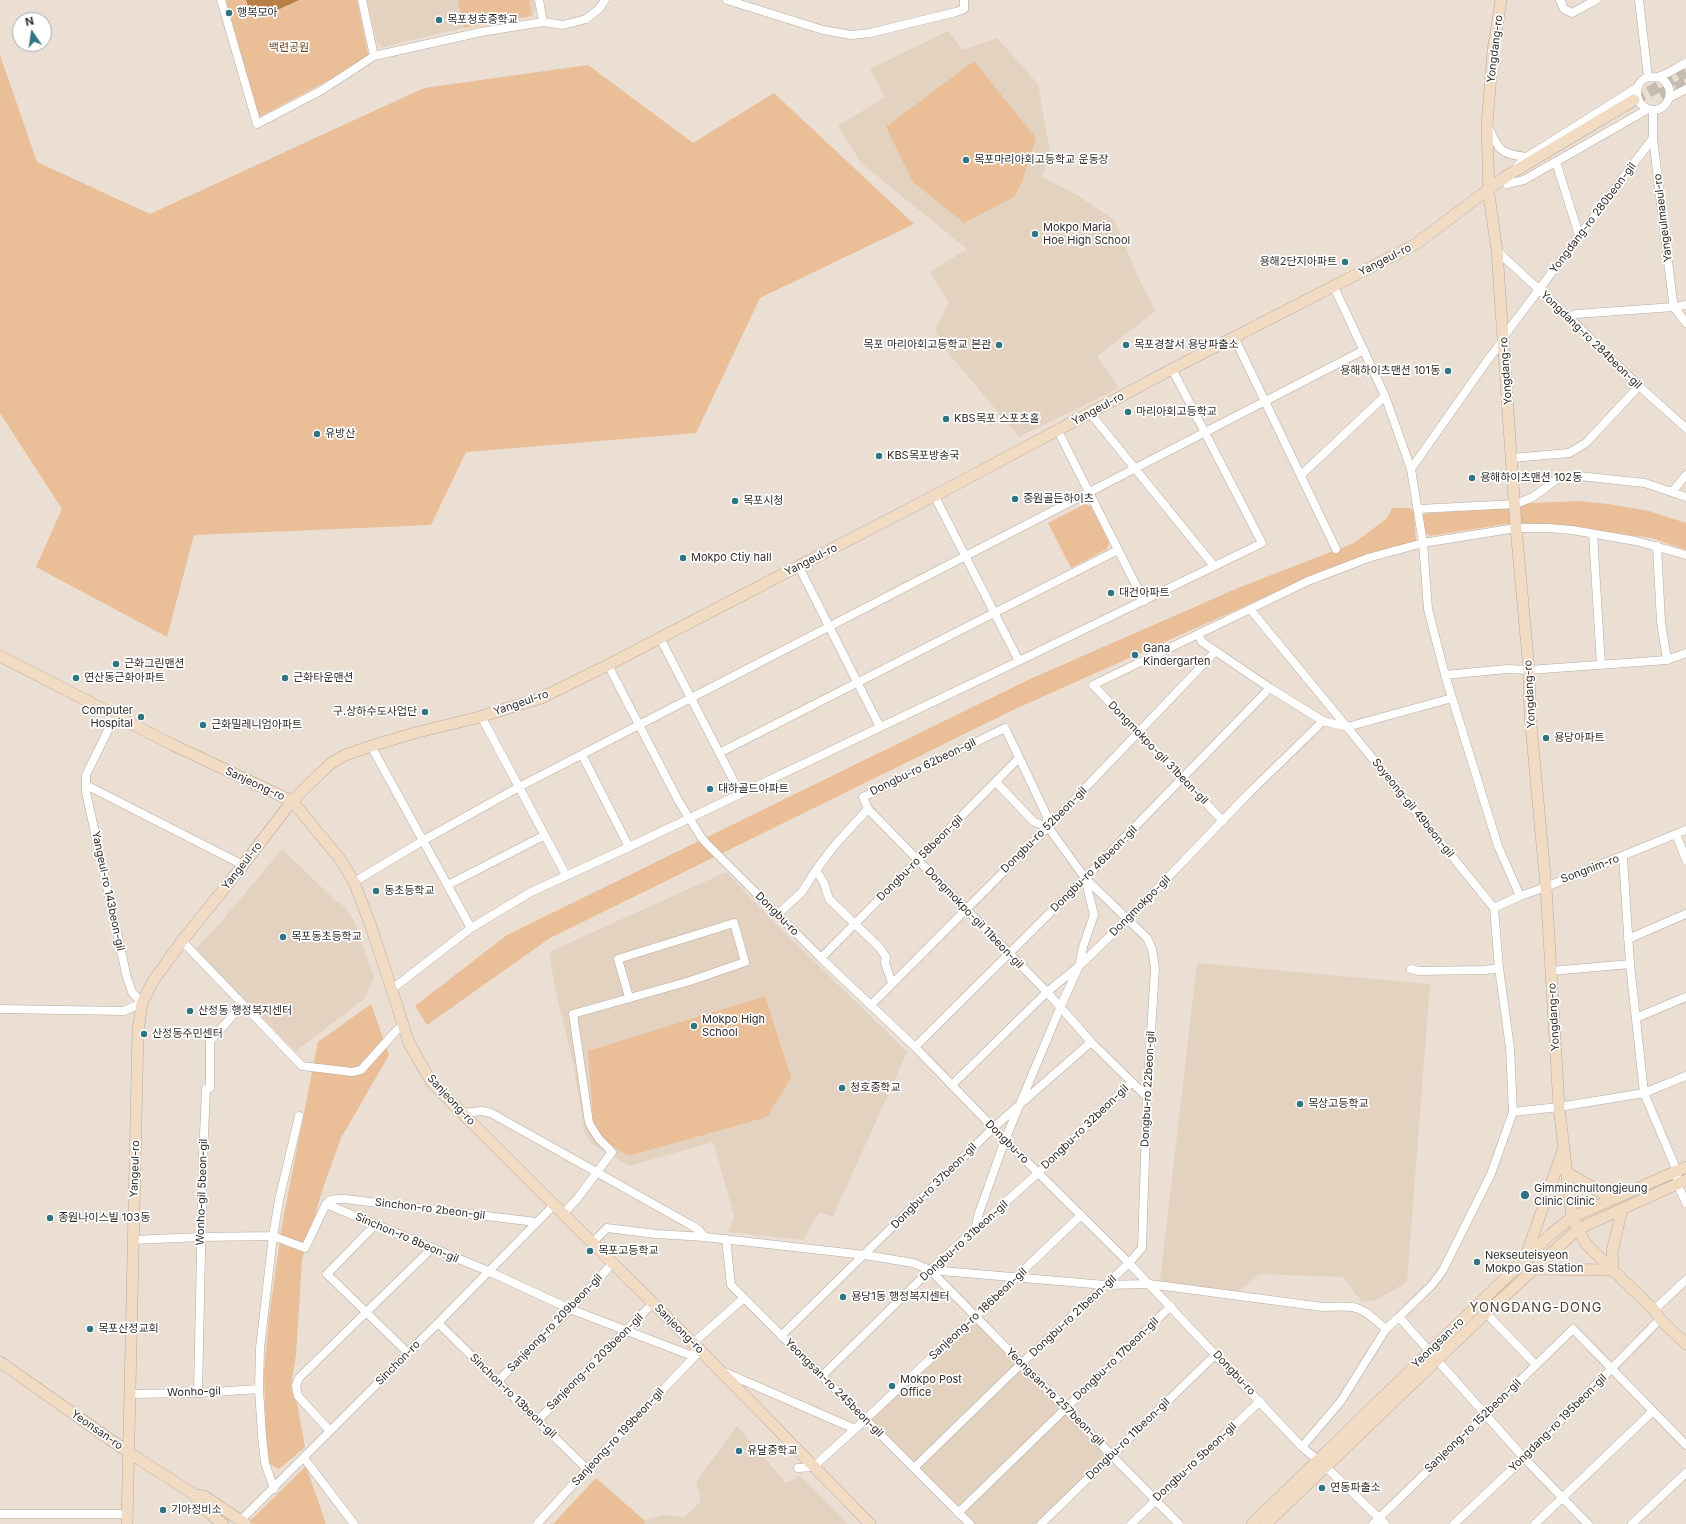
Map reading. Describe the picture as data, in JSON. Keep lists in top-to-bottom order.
{
  "streets": {
    "street": [
      "Yongdang-ro",
      "Yongdang-ro 280beon-gil",
      "Yangeulmaeul-ro",
      "Yangeul-ro",
      "Yongdang-ro 284beon-gil",
      "Dongmokpo-gil 31beon-gil",
      "Dongbu-ro 62beon-gil",
      "Sanjeong-ro",
      "Soyeong-gil 49beon-gil",
      "Dongbu-ro 52beon-gil",
      "Dongbu-ro 58beon-gil",
      "Dongbu-ro 46beon-gil",
      "Songnim-ro",
      "Yangeul-ro 143beon-gil",
      "Dongmokpo-gil",
      "Dongbu-ro",
      "Dongmokpo-gil 11beon-gil",
      "Dongbu-ro 22beon-gil",
      "Dongbu-ro 32beon-gil",
      "Dongbu-ro 37beon-gil",
      "Wonho-gil 5beon-gil",
      "Sinchon-ro 2beon-gil",
      "Sinchon-ro 8beon-gil",
      "Dongbu-ro 31beon-gil",
      "Sanjeong-ro 186beon-gil",
      "Dongbu-ro 21beon-gil",
      "Sanjeong-ro 209beon-gil",
      "Yeongsan-ro",
      "Dongbu-ro 17beon-gil",
      "Sanjeong-ro 203beon-gil",
      "Sinchon-ro",
      "Yeongsan-ro 245beon-gil",
      "Wonho-gil",
      "Sinchon-ro 13beon-gil",
      "Yeongsan-ro 257beon-gil",
      "Yongdang-ro 195beon-gil",
      "Sanjeong-ro 152beon-gil",
      "Yeonsan-ro",
      "Sanjeong-ro 199beon-gil",
      "Dongbu-ro 11beon-gil",
      "Dongbu-ro 5beon-gil"
    ]
  },
  "crossings": [
    ["Yongdang-ro", "Yongdang-ro 280beon-gil"],
    ["Yongdang-ro", "Yangeul-ro"],
    ["Yongdang-ro", "Yongdang-ro 284beon-gil"],
    ["Yongdang-ro", "Songnim-ro"],
    ["Yongdang-ro", "Yeongsan-ro"],
    ["Yongdang-ro", "Yongdang-ro 195beon-gil"],
    ["Yongdang-ro 280beon-gil", "Yangeulmaeul-ro"],
    ["Yongdang-ro 280beon-gil", "Yongdang-ro 284beon-gil"],
    ["Yangeulmaeul-ro", "Yangeul-ro"],
    ["Yangeul-ro", "Sanjeong-ro"],
    ["Yangeul-ro", "Yangeul-ro 143beon-gil"],
    ["Yangeul-ro", "Dongbu-ro"],
    ["Yangeul-ro", "Wonho-gil"],
    ["Yangeul-ro", "Yeonsan-ro"],
    ["Dongmokpo-gil 31beon-gil", "Dongbu-ro 52beon-gil"],
    ["Dongmokpo-gil 31beon-gil", "Dongbu-ro 46beon-gil"],
    ["Dongmokpo-gil 31beon-gil", "Dongmokpo-gil"],
    ["Dongbu-ro 62beon-gil", "Dongbu-ro 58beon-gil"],
    ["Dongbu-ro 62beon-gil", "Dongbu-ro"],
    ["Dongbu-ro 62beon-gil", "Dongmokpo-gil 11beon-gil"],
    ["Sanjeong-ro", "Yangeul-ro 143beon-gil"],
    ["Sanjeong-ro", "Sinchon-ro 8beon-gil"],
    ["Sanjeong-ro", "Sanjeong-ro 186beon-gil"],
    ["Sanjeong-ro", "Sanjeong-ro 209beon-gil"],
    ["Sanjeong-ro", "Sanjeong-ro 203beon-gil"],
    ["Sanjeong-ro", "Sinchon-ro"],
    ["Sanjeong-ro", "Sanjeong-ro 199beon-gil"],
    ["Soyeong-gil 49beon-gil", "Songnim-ro"],
    ["Dongbu-ro 52beon-gil", "Dongbu-ro"],
    ["Dongbu-ro 52beon-gil", "Dongmokpo-gil 11beon-gil"],
    ["Dongbu-ro 58beon-gil", "Dongbu-ro"],
    ["Dongbu-ro 58beon-gil", "Dongmokpo-gil 11beon-gil"],
    ["Dongbu-ro 46beon-gil", "Dongbu-ro"],
    ["Dongbu-ro 46beon-gil", "Dongmokpo-gil 11beon-gil"],
    ["Dongbu-ro 46beon-gil", "Dongbu-ro 22beon-gil"],
    ["Dongmokpo-gil", "Dongbu-ro"],
    ["Dongmokpo-gil", "Dongmokpo-gil 11beon-gil"],
    ["Dongmokpo-gil", "Dongbu-ro 22beon-gil"],
    ["Dongbu-ro", "Dongbu-ro 22beon-gil"],
    ["Dongbu-ro", "Dongbu-ro 32beon-gil"],
    ["Dongbu-ro", "Dongbu-ro 37beon-gil"],
    ["Dongbu-ro", "Dongbu-ro 31beon-gil"],
    ["Dongbu-ro", "Sanjeong-ro 186beon-gil"],
    ["Dongbu-ro", "Dongbu-ro 21beon-gil"],
    ["Dongbu-ro", "Yeongsan-ro"],
    ["Dongbu-ro", "Dongbu-ro 17beon-gil"],
    ["Dongbu-ro", "Sanjeong-ro 152beon-gil"],
    ["Dongbu-ro", "Dongbu-ro 11beon-gil"],
    ["Dongbu-ro", "Dongbu-ro 5beon-gil"],
    ["Dongmokpo-gil 11beon-gil", "Dongbu-ro 22beon-gil"],
    ["Dongmokpo-gil 11beon-gil", "Dongbu-ro 32beon-gil"],
    ["Dongmokpo-gil 11beon-gil", "Dongbu-ro 37beon-gil"],
    ["Dongbu-ro 22beon-gil", "Dongbu-ro 21beon-gil"],
    ["Dongbu-ro 32beon-gil", "Dongbu-ro 31beon-gil"],
    ["Dongbu-ro 37beon-gil", "Yeongsan-ro 245beon-gil"],
    ["Wonho-gil 5beon-gil", "Wonho-gil"],
    ["Sinchon-ro 2beon-gil", "Sinchon-ro 8beon-gil"],
    ["Sinchon-ro 2beon-gil", "Sinchon-ro"],
    ["Sinchon-ro 8beon-gil", "Sanjeong-ro 209beon-gil"],
    ["Sinchon-ro 8beon-gil", "Sanjeong-ro 203beon-gil"],
    ["Sinchon-ro 8beon-gil", "Sinchon-ro"],
    ["Sinchon-ro 8beon-gil", "Sanjeong-ro 199beon-gil"],
    ["Dongbu-ro 31beon-gil", "Yeongsan-ro 245beon-gil"],
    ["Dongbu-ro 31beon-gil", "Yeongsan-ro 257beon-gil"],
    ["Sanjeong-ro 186beon-gil", "Yeongsan-ro 245beon-gil"],
    ["Sanjeong-ro 186beon-gil", "Yeongsan-ro 257beon-gil"],
    ["Dongbu-ro 21beon-gil", "Yeongsan-ro 245beon-gil"],
    ["Dongbu-ro 21beon-gil", "Yeongsan-ro 257beon-gil"],
    ["Sanjeong-ro 209beon-gil", "Sinchon-ro 13beon-gil"],
    ["Dongbu-ro 17beon-gil", "Yeongsan-ro 245beon-gil"],
    ["Dongbu-ro 17beon-gil", "Yeongsan-ro 257beon-gil"],
    ["Sanjeong-ro 203beon-gil", "Sinchon-ro 13beon-gil"],
    ["Sinchon-ro", "Sinchon-ro 13beon-gil"],
    ["Sinchon-ro", "Yeonsan-ro"],
    ["Yeongsan-ro 245beon-gil", "Sanjeong-ro 199beon-gil"],
    ["Sinchon-ro 13beon-gil", "Sanjeong-ro 199beon-gil"],
    ["Yeongsan-ro 257beon-gil", "Dongbu-ro 11beon-gil"],
    ["Yeongsan-ro 257beon-gil", "Dongbu-ro 5beon-gil"],
    ["Yongdang-ro 195beon-gil", "Sanjeong-ro 152beon-gil"]
  ],
  "districts": ["YONGDANG-DONG"],
  "parks": ["백련공원"],
  "places": [
    "행복모아",
    "목포청호중학교",
    "목포마리아회고등학교 운동장",
    "Mokpo Maria Hoe High School",
    "용해2단지아파트",
    "목포 마리아회고등학교 본관",
    "목포경찰서 용당파출소",
    "용해하이츠맨션 101동",
    "마리아회고등학교",
    "KBS목포 스포츠홀",
    "유방산",
    "KBS목포방송국",
    "용해하이츠맨션 102동",
    "중원골든하이츠",
    "목포시청",
    "Mokpo Ctiy hall",
    "대건아파트",
    "Gana Kindergarten",
    "근화그린맨션",
    "연산동근화아파트",
    "근화타운맨션",
    "구.상하수도사업단",
    "Computer Hospital",
    "근화밀레니엄아파트",
    "용당아파트",
    "대하골드아파트",
    "동초등학교",
    "목포동초등학교",
    "산정동 행정복지센터",
    "Mokpo High School",
    "산정동주민센터",
    "청호중학교",
    "목상고등학교",
    "Gimminchultongjeung Clinic Clinic",
    "종원나이스빌 103동",
    "목포고등학교",
    "Nekseuteisyeon Mokpo Gas Station",
    "용당1동 행정복지센터",
    "목포산정교회",
    "Mokpo Post Office",
    "유달중학교",
    "연동파출소",
    "기아정비소"
  ],
  "north": "top"
}
